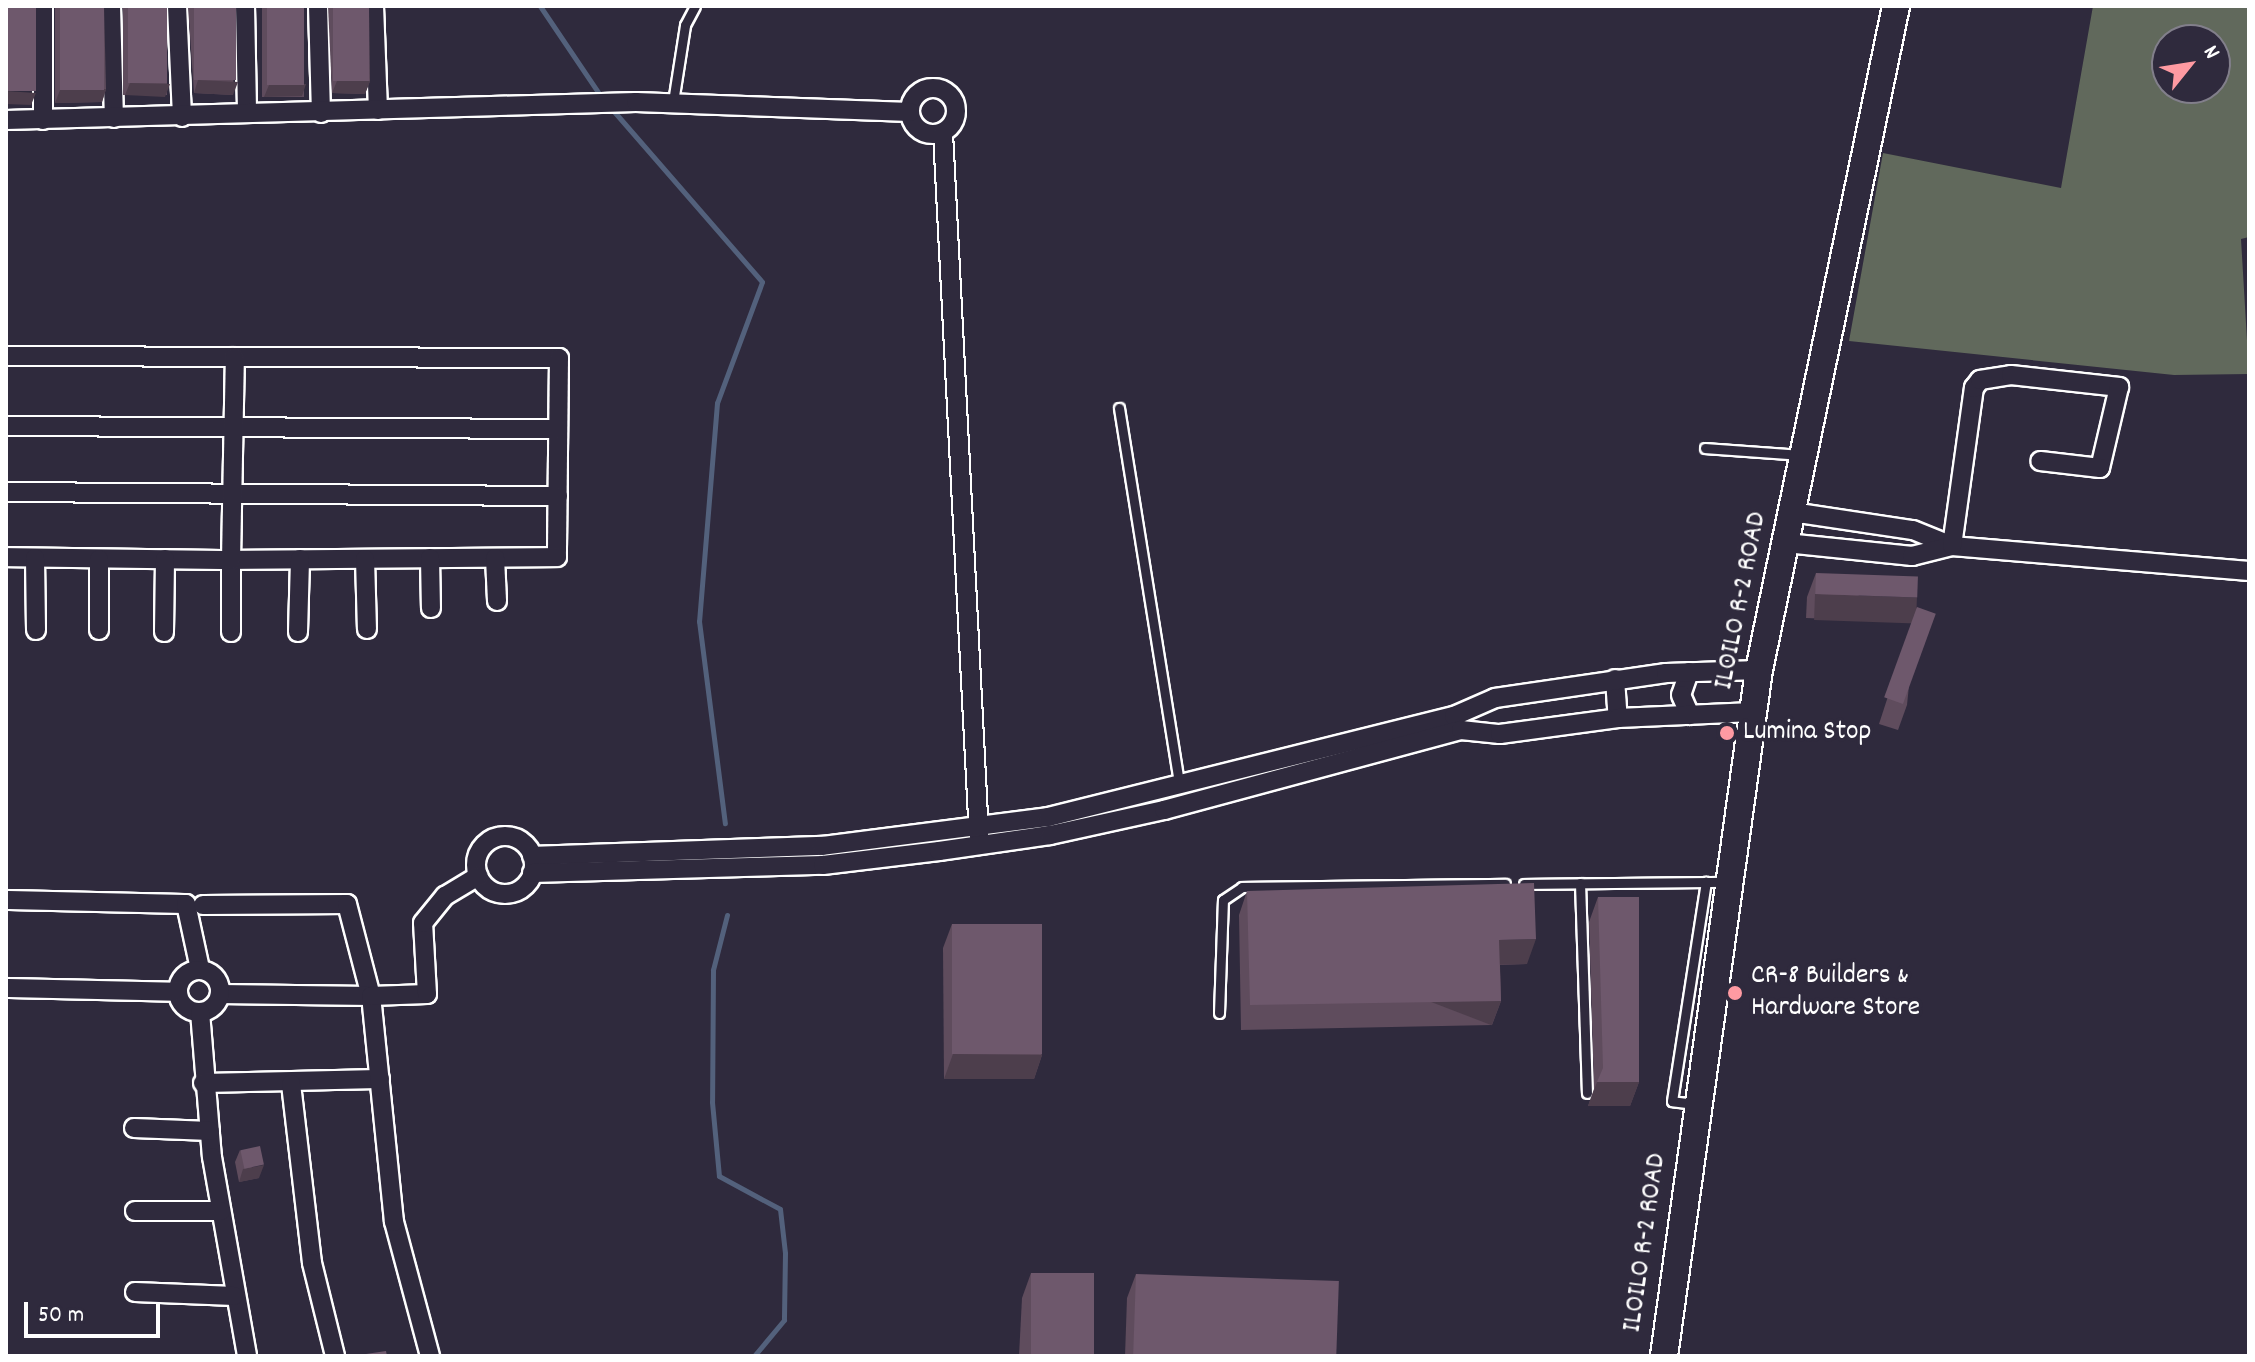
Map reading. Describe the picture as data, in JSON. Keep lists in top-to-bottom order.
{
  "streets": {
    "main road": ["ILOILO R-2 ROAD"]
  },
  "places": ["Lumina Stop", "CR-8 Builders & Hardware Store"],
  "scale_bar": "50 m",
  "north": "top right"
}
